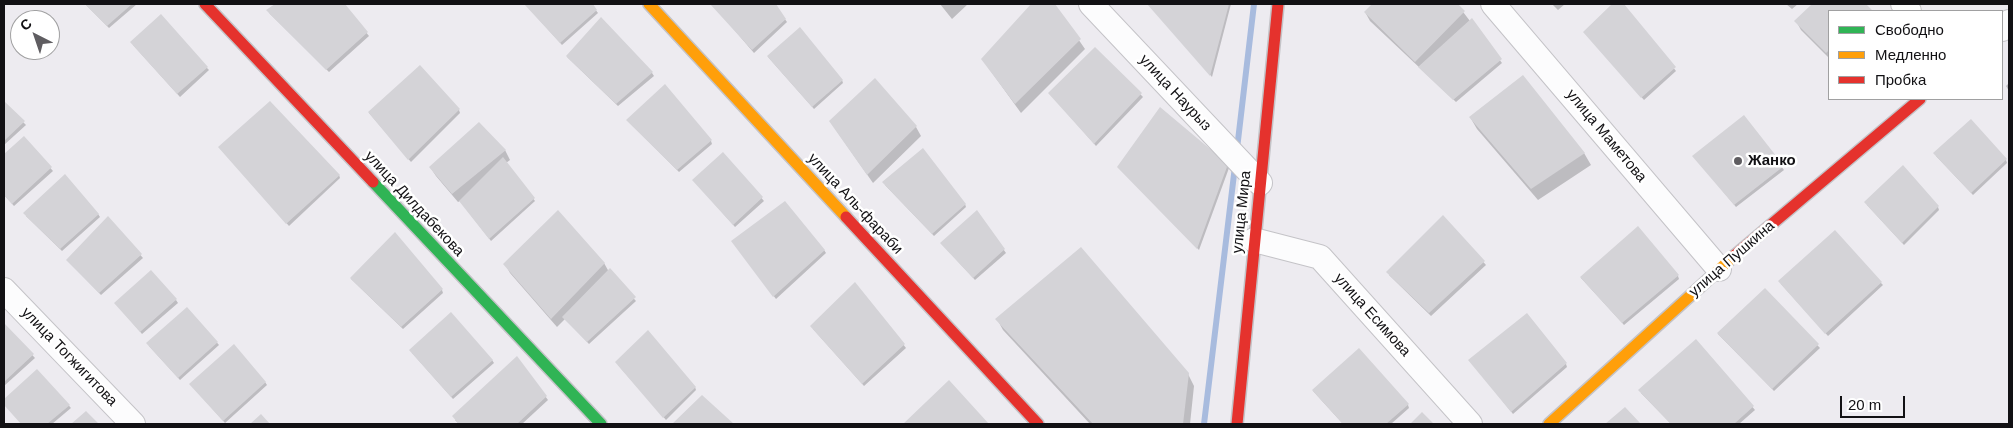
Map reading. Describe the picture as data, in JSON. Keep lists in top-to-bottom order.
{
  "streets": {
    "street": [
      "улица Наурыз",
      "улица Маметова",
      "улица Дилдабекова",
      "улица Аль-фараби",
      "улица Мира",
      "улица Пушкина",
      "улица Есимова",
      "улица Тогжигитова"
    ]
  },
  "crossings": [
    ["улица Наурыз", "улица Мира"],
    ["улица Маметова", "улица Пушкина"],
    ["улица Мира", "улица Есимова"]
  ],
  "places": ["Жанко"],
  "legend": ["Свободно", "Медленно", "Пробка"],
  "scale_bar": "20 m",
  "north": "top left"
}
